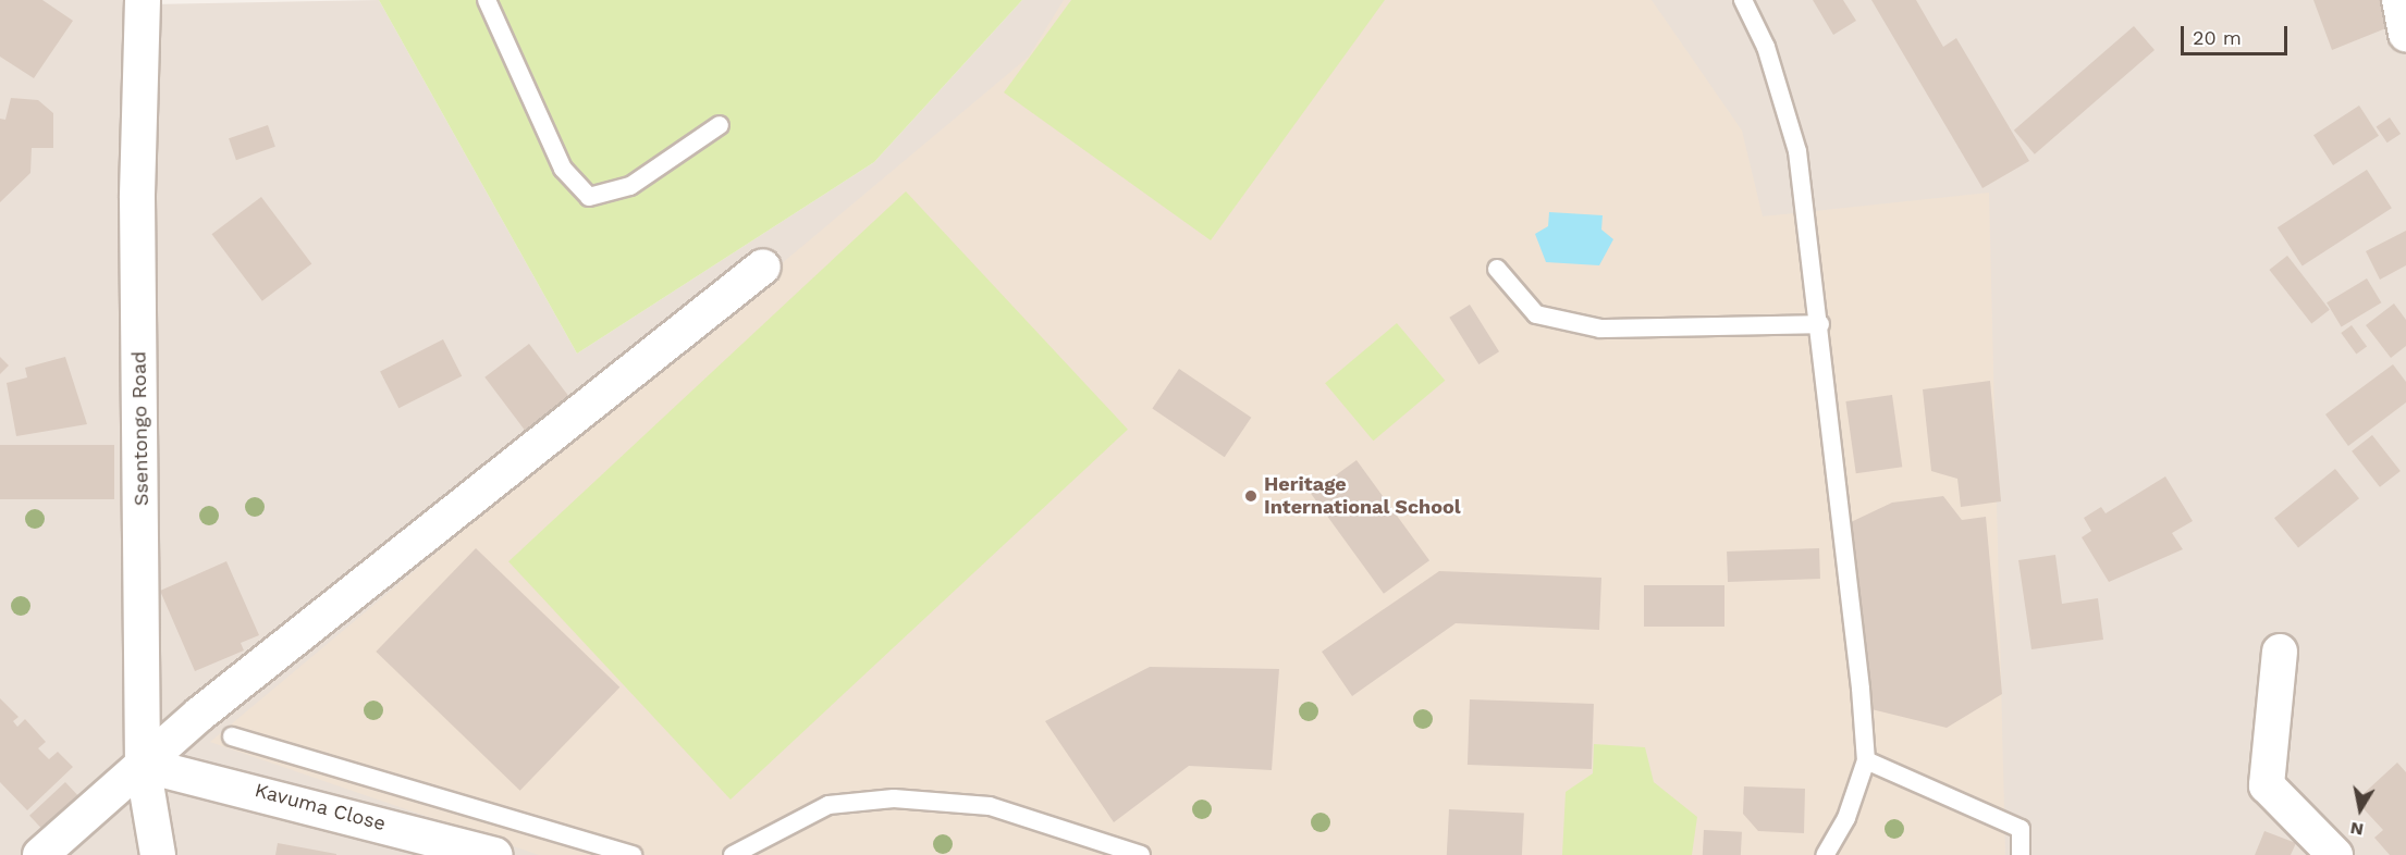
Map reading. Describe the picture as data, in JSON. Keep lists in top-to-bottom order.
{
  "streets": {
    "street": ["Ssentongo Road", "Kavuma Close"]
  },
  "crossings": [
    ["Ssentongo Road", "Kavuma Close"]
  ],
  "places": ["Heritage International School"],
  "scale_bar": "20 m",
  "north": "bottom"
}
